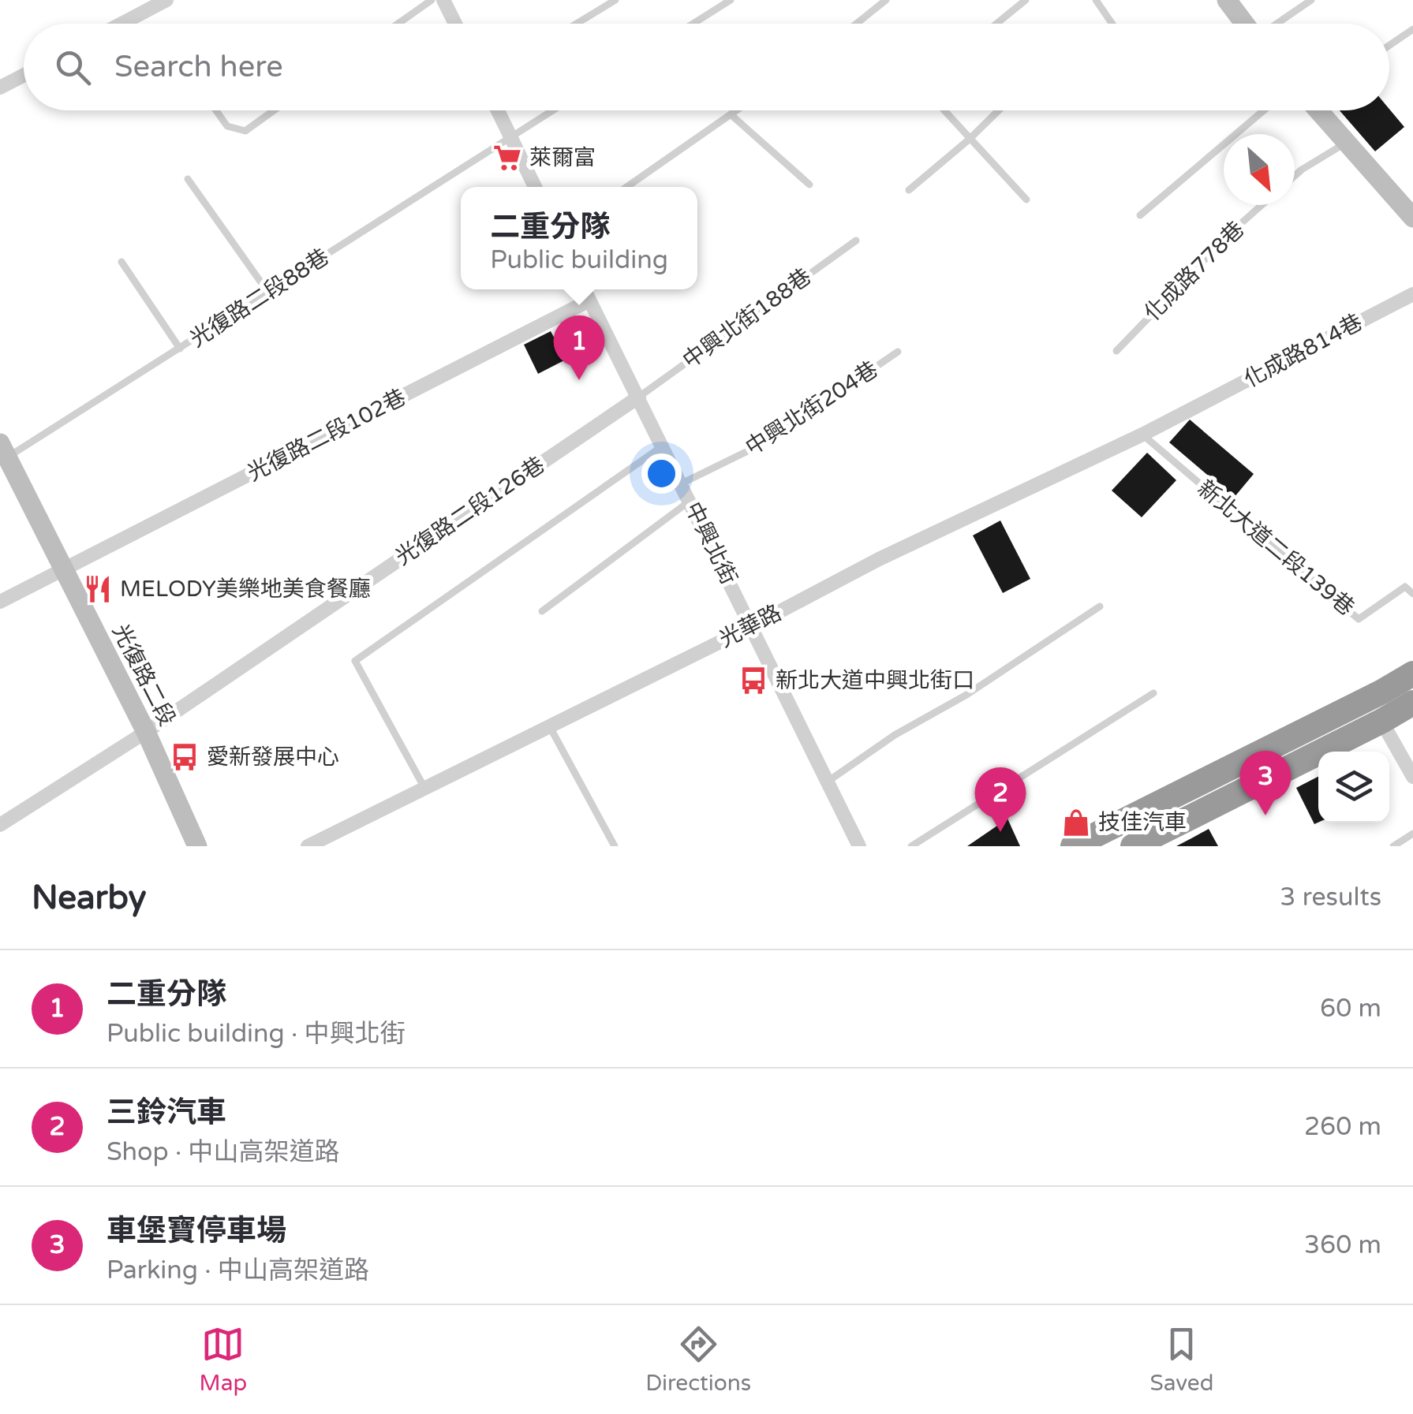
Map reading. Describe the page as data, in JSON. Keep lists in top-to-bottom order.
{
  "streets": {
    "street": [
      "化成路814巷",
      "光復路二段102巷",
      "光復路二段126巷",
      "中興北街",
      "光華路",
      "光復路二段"
    ],
    "lane": [
      "化成路778巷",
      "光復路二段88巷",
      "中興北街188巷",
      "中興北街204巷",
      "新北大道二段139巷"
    ]
  },
  "crossings": [
    ["光復路二段88巷", "光復路二段"],
    ["中興北街188巷", "光復路二段126巷"],
    ["中興北街188巷", "中興北街"],
    ["化成路814巷", "光華路"],
    ["中興北街204巷", "中興北街"],
    ["光復路二段102巷", "中興北街"],
    ["光復路二段102巷", "光復路二段"],
    ["光復路二段126巷", "中興北街"],
    ["光復路二段126巷", "光復路二段"],
    ["中興北街", "光華路"],
    ["新北大道二段139巷", "光華路"]
  ],
  "places": {
    "supermarket": ["萊爾富"],
    "restaurant": ["MELODY美樂地美食餐廳"],
    "bus stop": ["新北大道中興北街口", "愛新發展中心"],
    "shop": ["技佳汽車"]
  },
  "north": "bottom right",
  "page": {
    "search": "Search here",
    "popup": ["二重分隊", "Public building"],
    "pins": ["1", "3", "2"],
    "heading": ["Nearby", "3 results"],
    "list": [
      {
        "mark": "1",
        "name": "二重分隊",
        "note": "Public building · 中興北街",
        "value": "60 m"
      },
      {
        "mark": "2",
        "name": "三鈴汽車",
        "note": "Shop · 中山高架道路",
        "value": "260 m"
      },
      {
        "mark": "3",
        "name": "車堡寶停車場",
        "note": "Parking · 中山高架道路",
        "value": "360 m"
      }
    ],
    "nav": ["Map", "Directions", "Saved"]
  }
}
